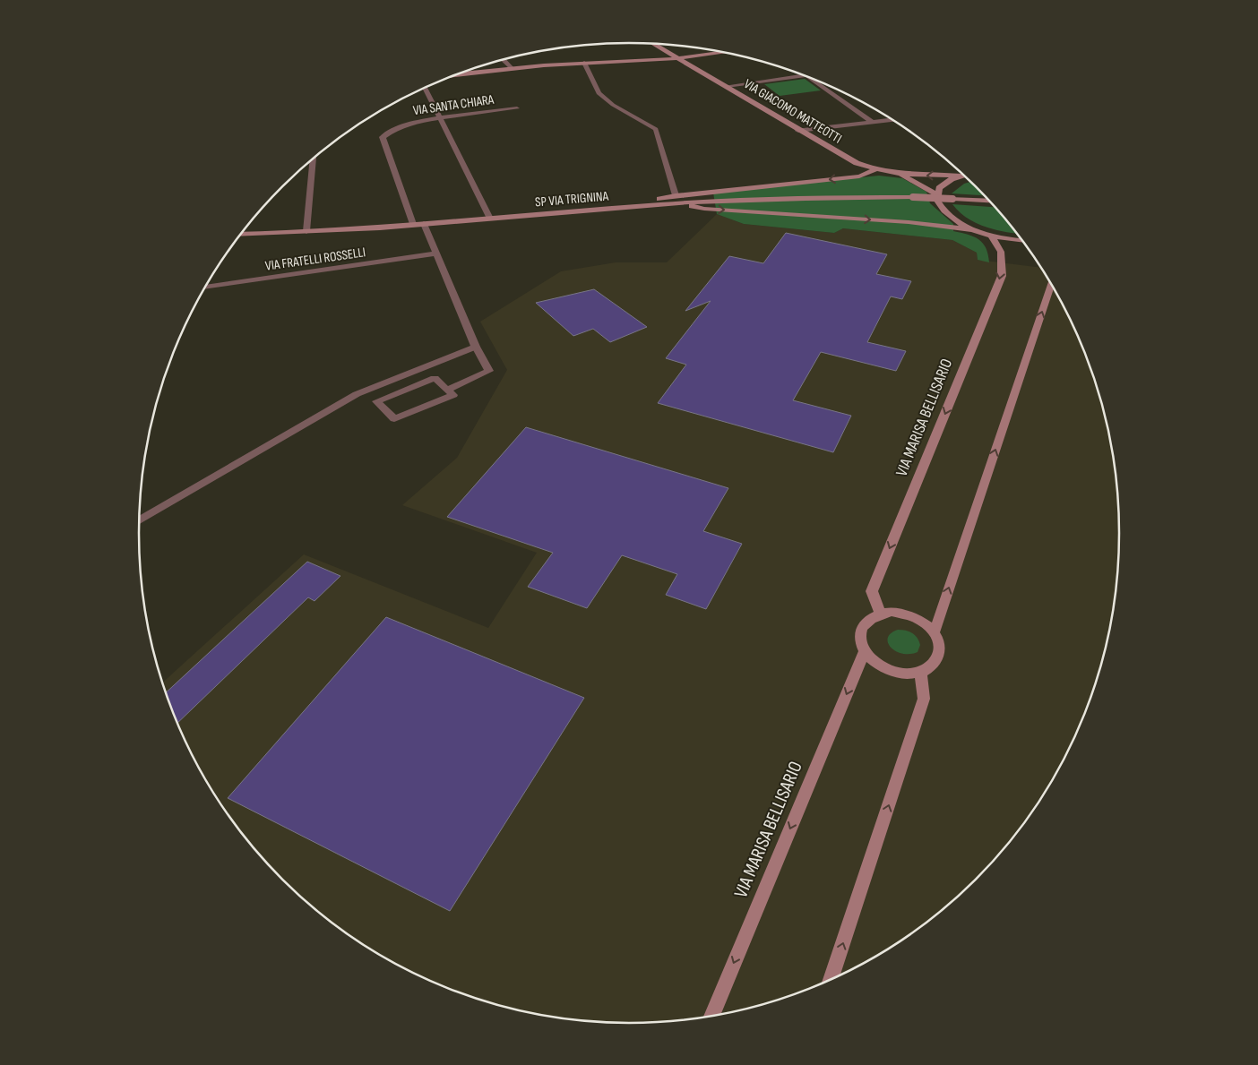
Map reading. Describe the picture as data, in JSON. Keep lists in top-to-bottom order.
{
  "streets": {
    "street": [
      "VIA SANTA CHIARA",
      "VIA GIACOMO MATTEOTTI",
      "SP VIA TRIGNINA",
      "VIA FRATELLI ROSSELLI",
      "VIA MARISA BELLISARIO"
    ]
  },
  "crossings": [
    ["VIA SANTA CHIARA", "SP VIA TRIGNINA"]
  ]
}
